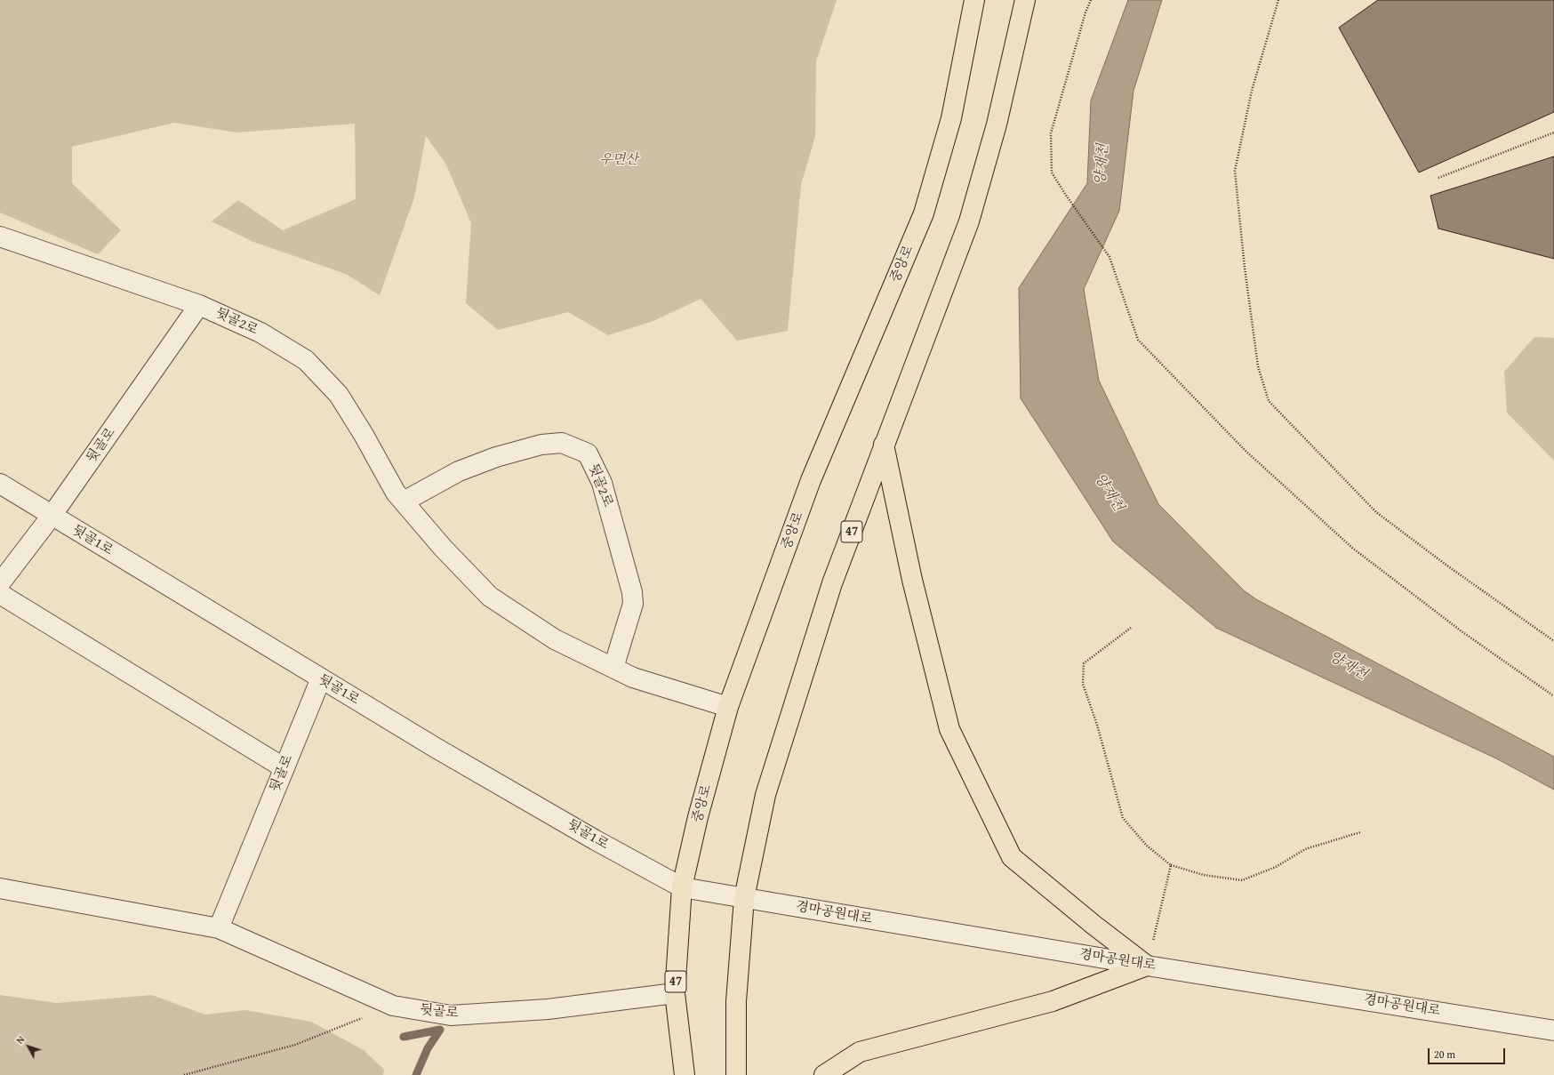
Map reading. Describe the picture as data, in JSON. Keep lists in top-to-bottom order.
{
  "streets": {
    "main road": ["중앙로", "47"],
    "street": [
      "뒷골2로",
      "뒷골로",
      "뒷골1로",
      "경마공원대로"
    ]
  },
  "crossings": [
    ["중앙로", "뒷골2로"],
    ["중앙로", "뒷골로"],
    ["중앙로", "뒷골1로"],
    ["중앙로", "경마공원대로"],
    ["뒷골2로", "뒷골로"],
    ["뒷골로", "뒷골1로"],
    ["47", "경마공원대로"],
    ["뒷골1로", "경마공원대로"]
  ],
  "water": ["양재천"],
  "parks": ["우면산"],
  "scale_bar": "20 m",
  "north": "top left"
}
